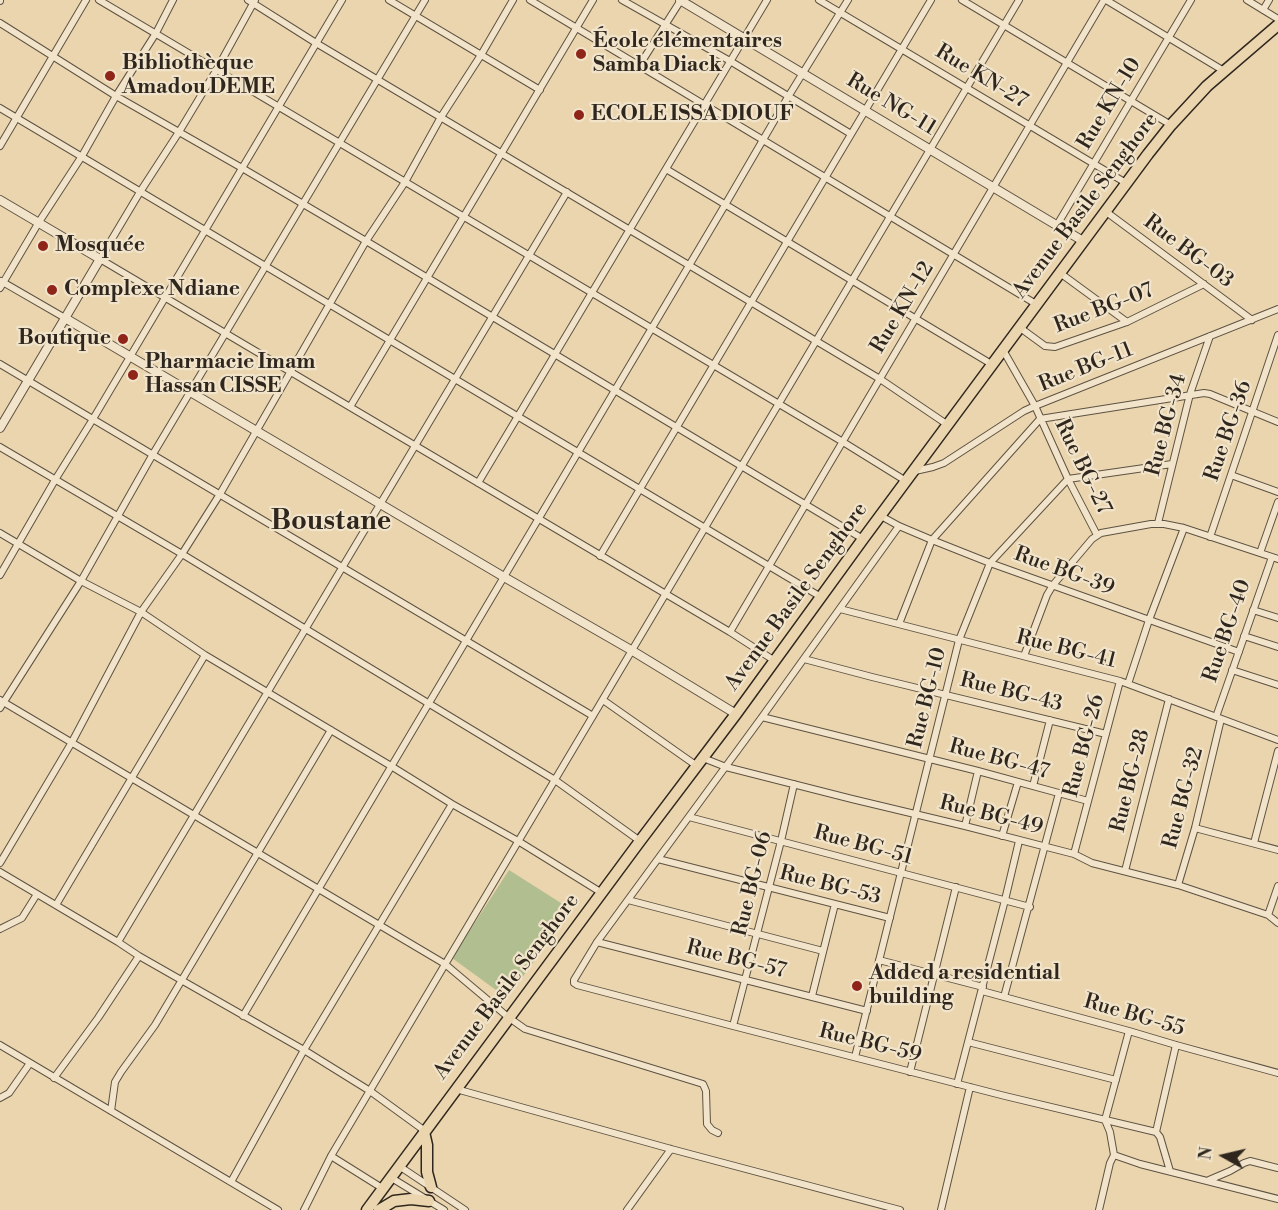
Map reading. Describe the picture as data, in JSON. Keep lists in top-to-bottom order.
{
  "streets": {
    "highway": ["Avenue Basile Senghore"],
    "street": [
      "Rue KN-27",
      "Rue KN-10",
      "Rue NG-11",
      "Rue BG-03",
      "Rue KN-12",
      "Rue BG-07",
      "Rue BG-11",
      "Rue BG-34",
      "Rue BG-36",
      "Rue BG-27",
      "Rue BG-39",
      "Rue BG-40",
      "Rue BG-41",
      "Rue BG-43",
      "Rue BG-10",
      "Rue BG-26",
      "Rue BG-47",
      "Rue BG-28",
      "Rue BG-32",
      "Rue BG-49",
      "Rue BG-51",
      "Rue BG-06",
      "Rue BG-53",
      "Rue BG-57",
      "Rue BG-55",
      "Rue BG-59"
    ]
  },
  "crossings": [
    ["Rue KN-27", "Rue KN-10"],
    ["Rue KN-27", "Avenue Basile Senghore"],
    ["Rue KN-27", "Rue KN-12"],
    ["Rue KN-10", "Rue NG-11"],
    ["Rue NG-11", "Avenue Basile Senghore"],
    ["Rue NG-11", "Rue KN-12"],
    ["Avenue Basile Senghore", "Rue BG-03"],
    ["Avenue Basile Senghore", "Rue BG-07"],
    ["Avenue Basile Senghore", "Rue BG-11"],
    ["Avenue Basile Senghore", "Rue BG-27"],
    ["Avenue Basile Senghore", "Rue BG-39"],
    ["Avenue Basile Senghore", "Rue BG-49"],
    ["Rue BG-03", "Rue BG-07"],
    ["Rue BG-03", "Rue BG-11"],
    ["Rue BG-11", "Rue BG-34"],
    ["Rue BG-11", "Rue BG-27"],
    ["Rue BG-27", "Rue BG-10"],
    ["Rue BG-39", "Rue BG-40"],
    ["Rue BG-39", "Rue BG-10"],
    ["Rue BG-40", "Rue BG-41"],
    ["Rue BG-40", "Rue BG-32"],
    ["Rue BG-41", "Rue BG-10"],
    ["Rue BG-41", "Rue BG-26"],
    ["Rue BG-41", "Rue BG-28"],
    ["Rue BG-41", "Rue BG-32"],
    ["Rue BG-43", "Rue BG-10"],
    ["Rue BG-43", "Rue BG-26"],
    ["Rue BG-10", "Rue BG-47"],
    ["Rue BG-10", "Rue BG-49"],
    ["Rue BG-10", "Rue BG-51"],
    ["Rue BG-10", "Rue BG-53"],
    ["Rue BG-10", "Rue BG-57"],
    ["Rue BG-10", "Rue BG-55"],
    ["Rue BG-10", "Rue BG-59"],
    ["Rue BG-26", "Rue BG-47"],
    ["Rue BG-26", "Rue BG-49"],
    ["Rue BG-28", "Rue BG-49"],
    ["Rue BG-32", "Rue BG-49"],
    ["Rue BG-49", "Rue BG-06"],
    ["Rue BG-51", "Rue BG-06"],
    ["Rue BG-06", "Rue BG-53"],
    ["Rue BG-06", "Rue BG-57"],
    ["Rue BG-06", "Rue BG-59"],
    ["Rue BG-57", "Rue BG-59"]
  ],
  "districts": ["Boustane"],
  "places": [
    "École élémentaires Samba Diack",
    "Bibliothèque Amadou DEME",
    "ECOLE ISSA DIOUF",
    "Mosquée",
    "Complexe Ndiane",
    "Boutique",
    "Pharmacie Imam Hassan CISSE",
    "Added a residential building"
  ],
  "north": "left"
}
